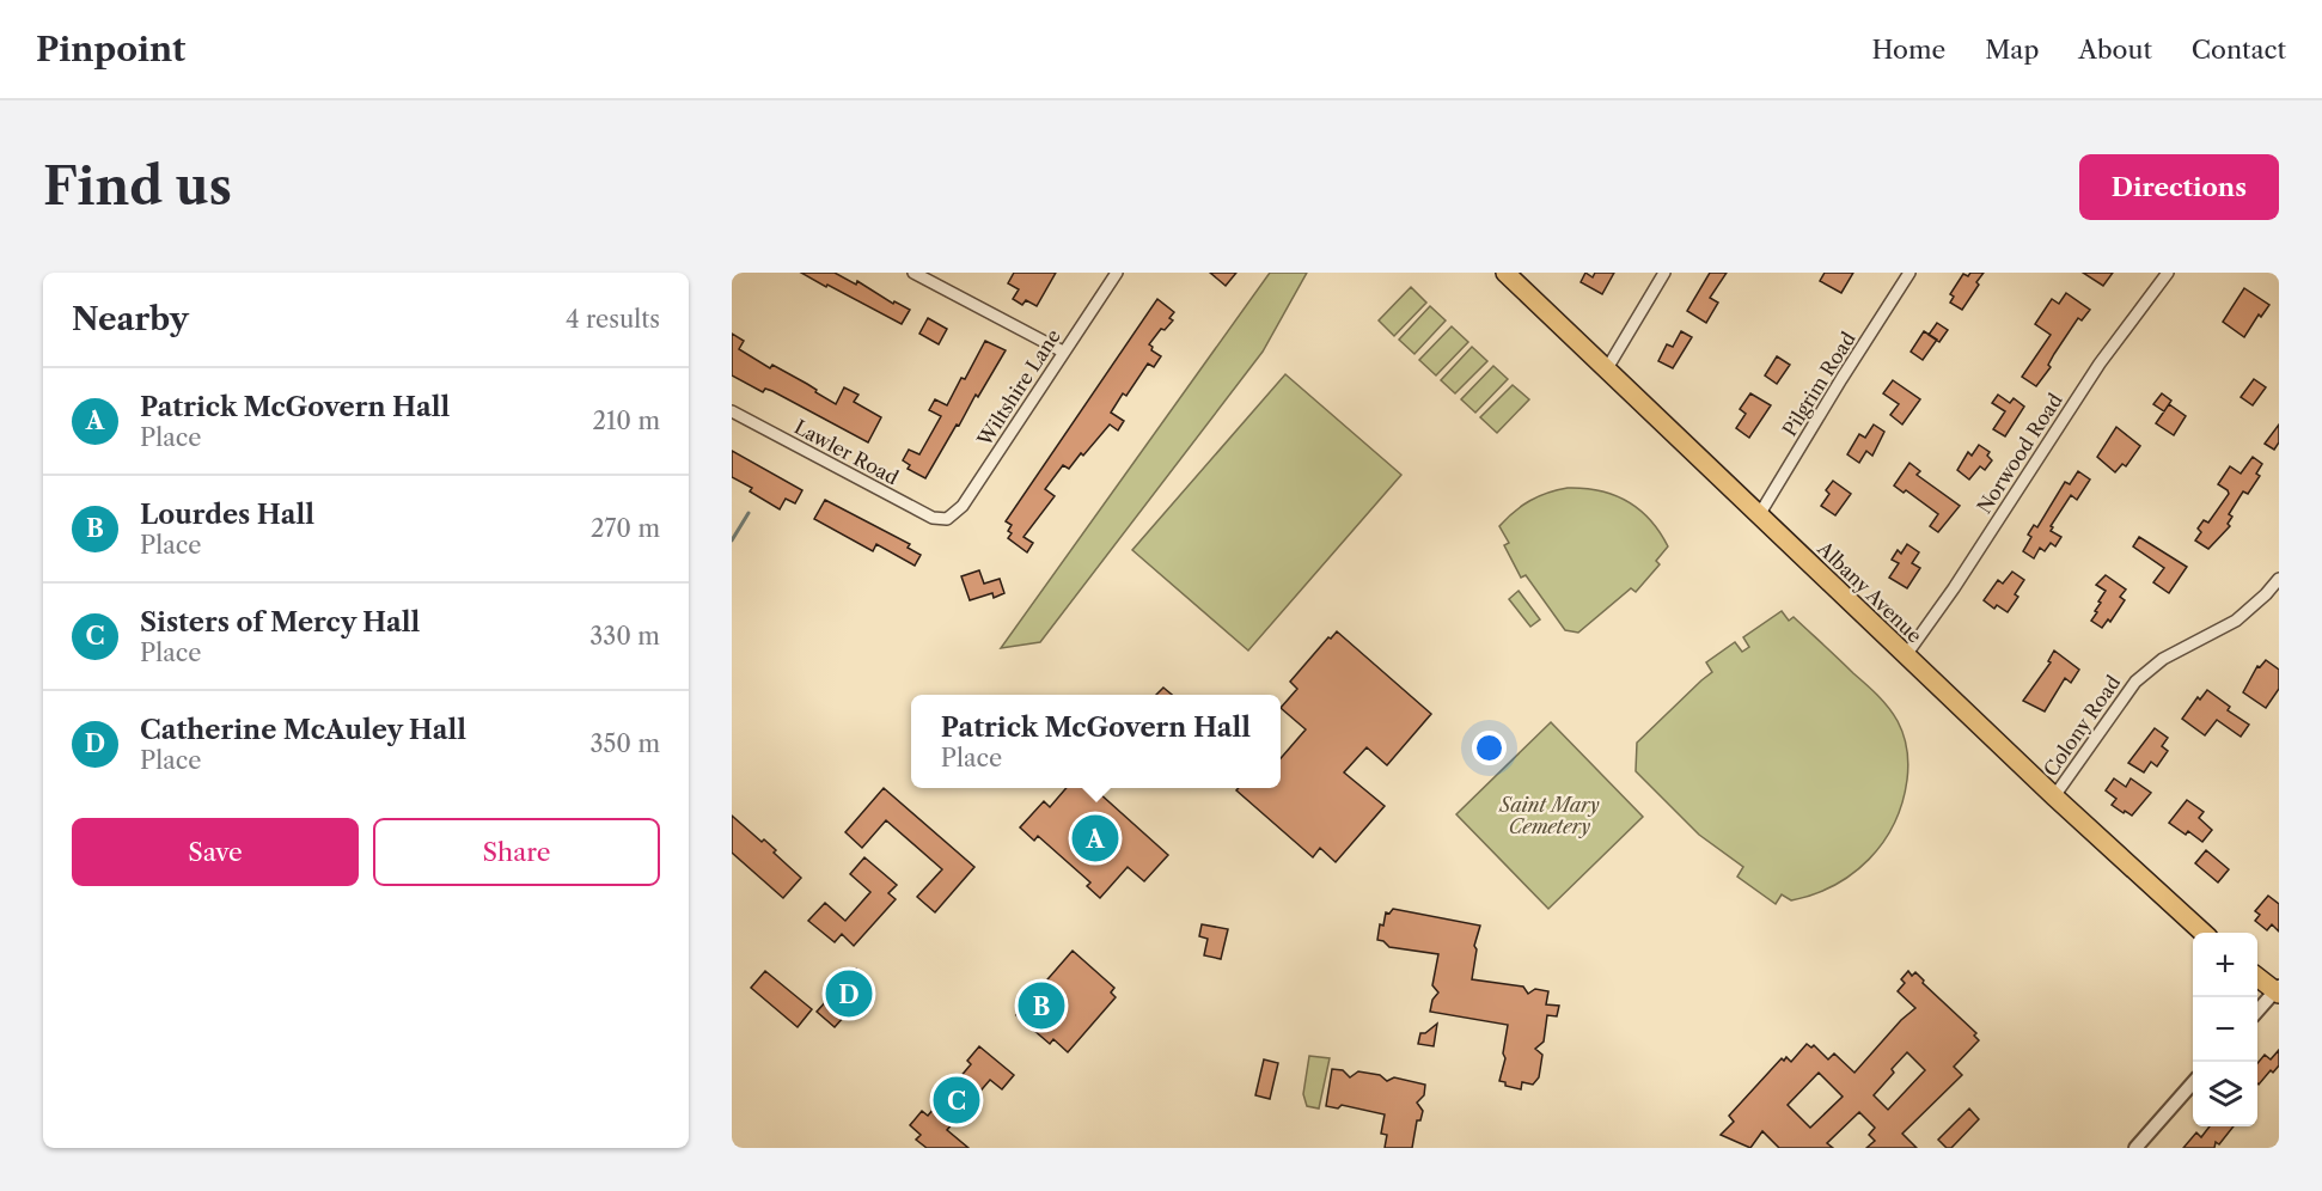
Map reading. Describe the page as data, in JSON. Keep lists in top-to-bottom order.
{
  "streets": {
    "highway": ["Albany Avenue"],
    "street": [
      "Pilgrim Road",
      "Wiltshire Lane",
      "Lawler Road",
      "Norwood Road",
      "Colony Road"
    ]
  },
  "crossings": [
    ["Pilgrim Road", "Albany Avenue"],
    ["Wiltshire Lane", "Lawler Road"],
    ["Norwood Road", "Albany Avenue"],
    ["Albany Avenue", "Colony Road"]
  ],
  "parks": ["Saint Mary Cemetery"],
  "page": {
    "header": "Pinpoint",
    "nav": [
      "Home",
      "Map",
      "About",
      "Contact"
    ],
    "buttons": [
      "Directions",
      ["Save", "Share"]
    ],
    "title": "Find us",
    "heading": ["Nearby", "4 results"],
    "list": [
      {
        "mark": "A",
        "name": "Patrick McGovern Hall",
        "note": "Place",
        "value": "210 m"
      },
      {
        "mark": "B",
        "name": "Lourdes Hall",
        "note": "Place",
        "value": "270 m"
      },
      {
        "mark": "C",
        "name": "Sisters of Mercy Hall",
        "note": "Place",
        "value": "330 m"
      },
      {
        "mark": "D",
        "name": "Catherine McAuley Hall",
        "note": "Place",
        "value": "350 m"
      }
    ],
    "popup": ["Patrick McGovern Hall", "Place"],
    "pins": [
      "A",
      "D",
      "B",
      "C"
    ],
    "map_buttons": ["+", "−"]
  }
}
